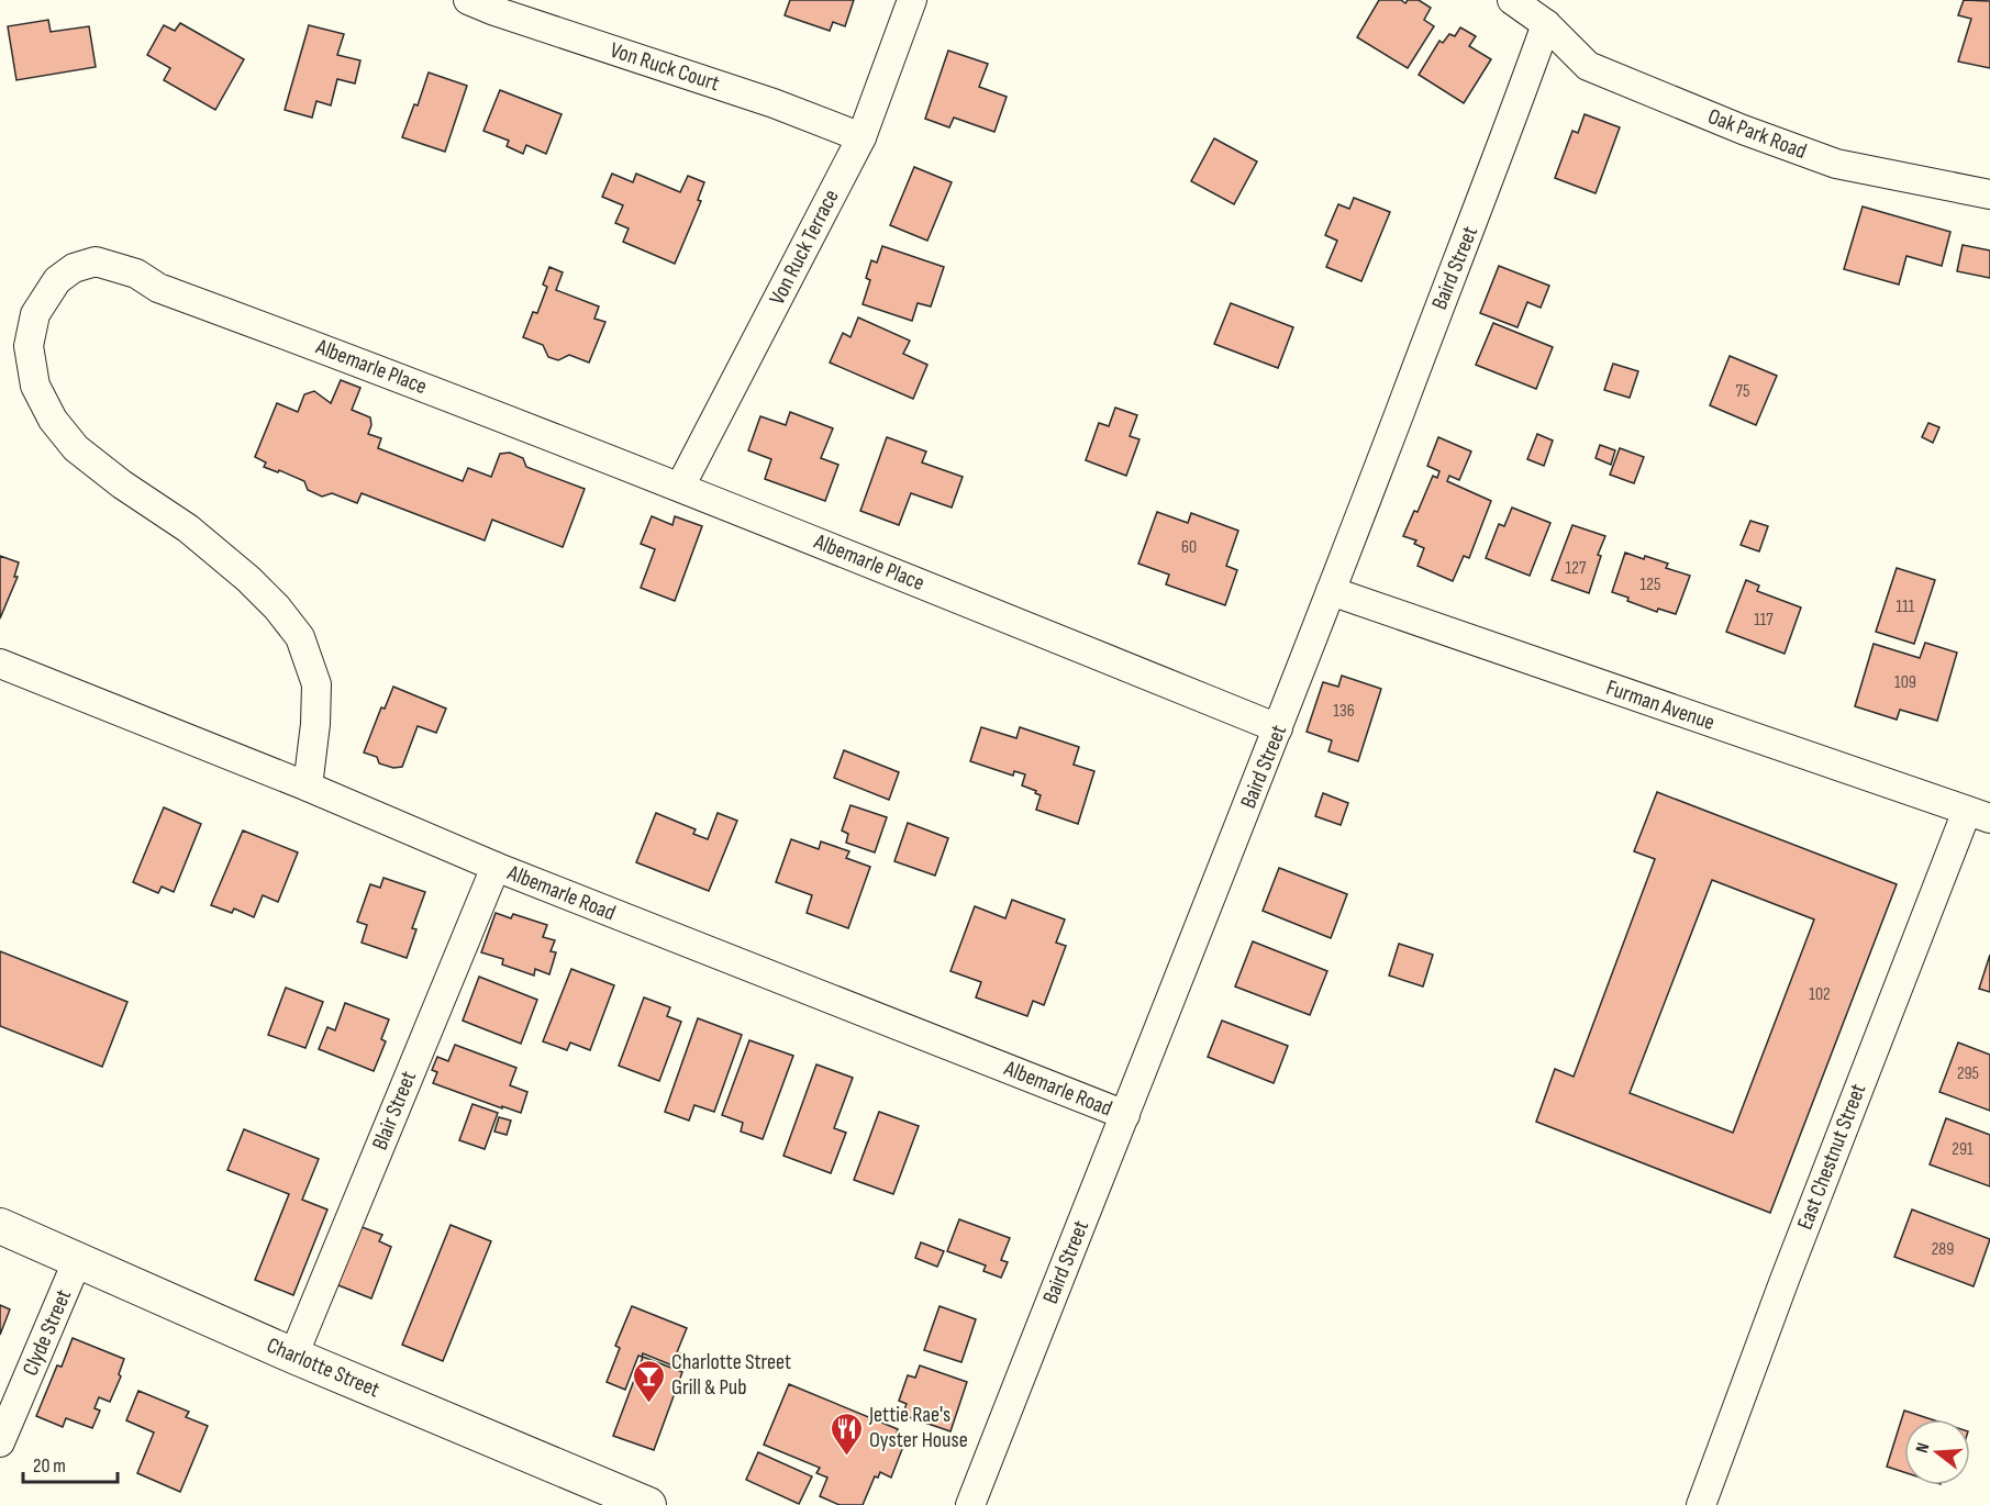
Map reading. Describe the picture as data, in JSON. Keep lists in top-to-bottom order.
{
  "streets": {
    "street": [
      "Von Ruck Court",
      "Oak Park Road",
      "Von Ruck Terrace",
      "Baird Street",
      "Albemarle Place",
      "Furman Avenue",
      "Albemarle Road",
      "Blair Street",
      "East Chestnut Street",
      "Clyde Street",
      "Charlotte Street"
    ]
  },
  "crossings": [
    ["Von Ruck Court", "Von Ruck Terrace"],
    ["Oak Park Road", "Baird Street"],
    ["Von Ruck Terrace", "Albemarle Place"],
    ["Baird Street", "Albemarle Place"],
    ["Baird Street", "Furman Avenue"],
    ["Baird Street", "Albemarle Road"],
    ["Albemarle Place", "Albemarle Road"],
    ["Furman Avenue", "East Chestnut Street"],
    ["Albemarle Road", "Blair Street"],
    ["Blair Street", "Charlotte Street"],
    ["Clyde Street", "Charlotte Street"]
  ],
  "places": {
    "bar": ["Charlotte Street Grill & Pub"],
    "restaurant": ["Jettie Rae's Oyster House"]
  },
  "house_numbers": [
    "75",
    "60",
    "127",
    "125",
    "111",
    "117",
    "109",
    "136",
    "102",
    "295",
    "291",
    "289"
  ],
  "scale_bar": "20 m",
  "north": "left"
}
